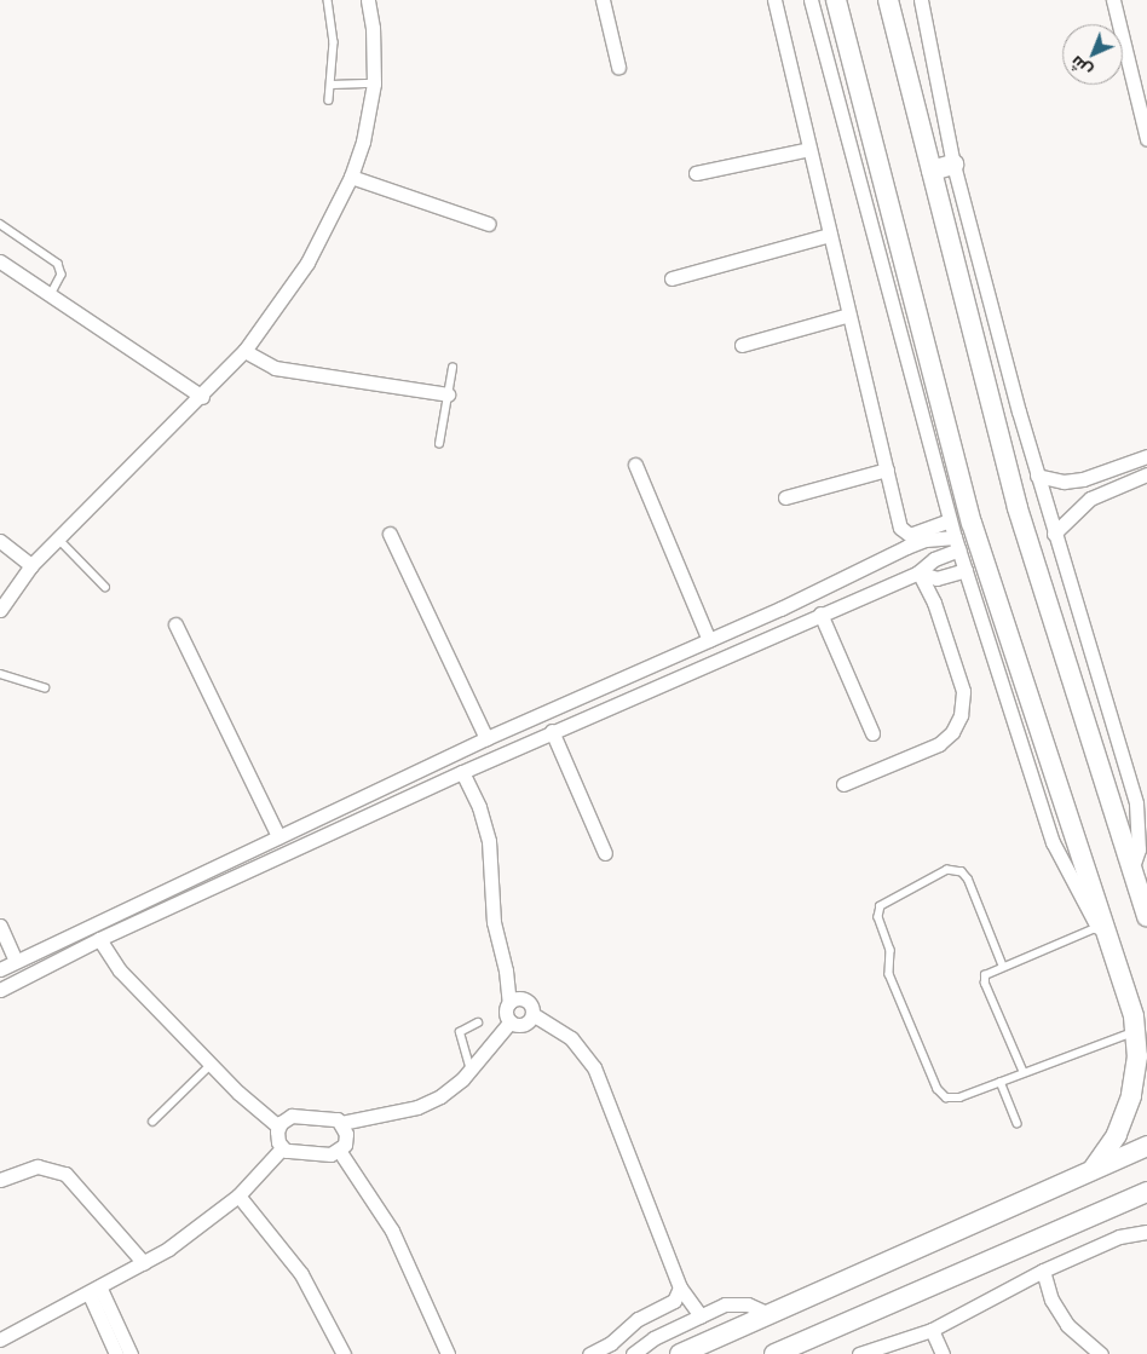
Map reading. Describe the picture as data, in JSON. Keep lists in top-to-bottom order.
{
  "north": "bottom left"
}
